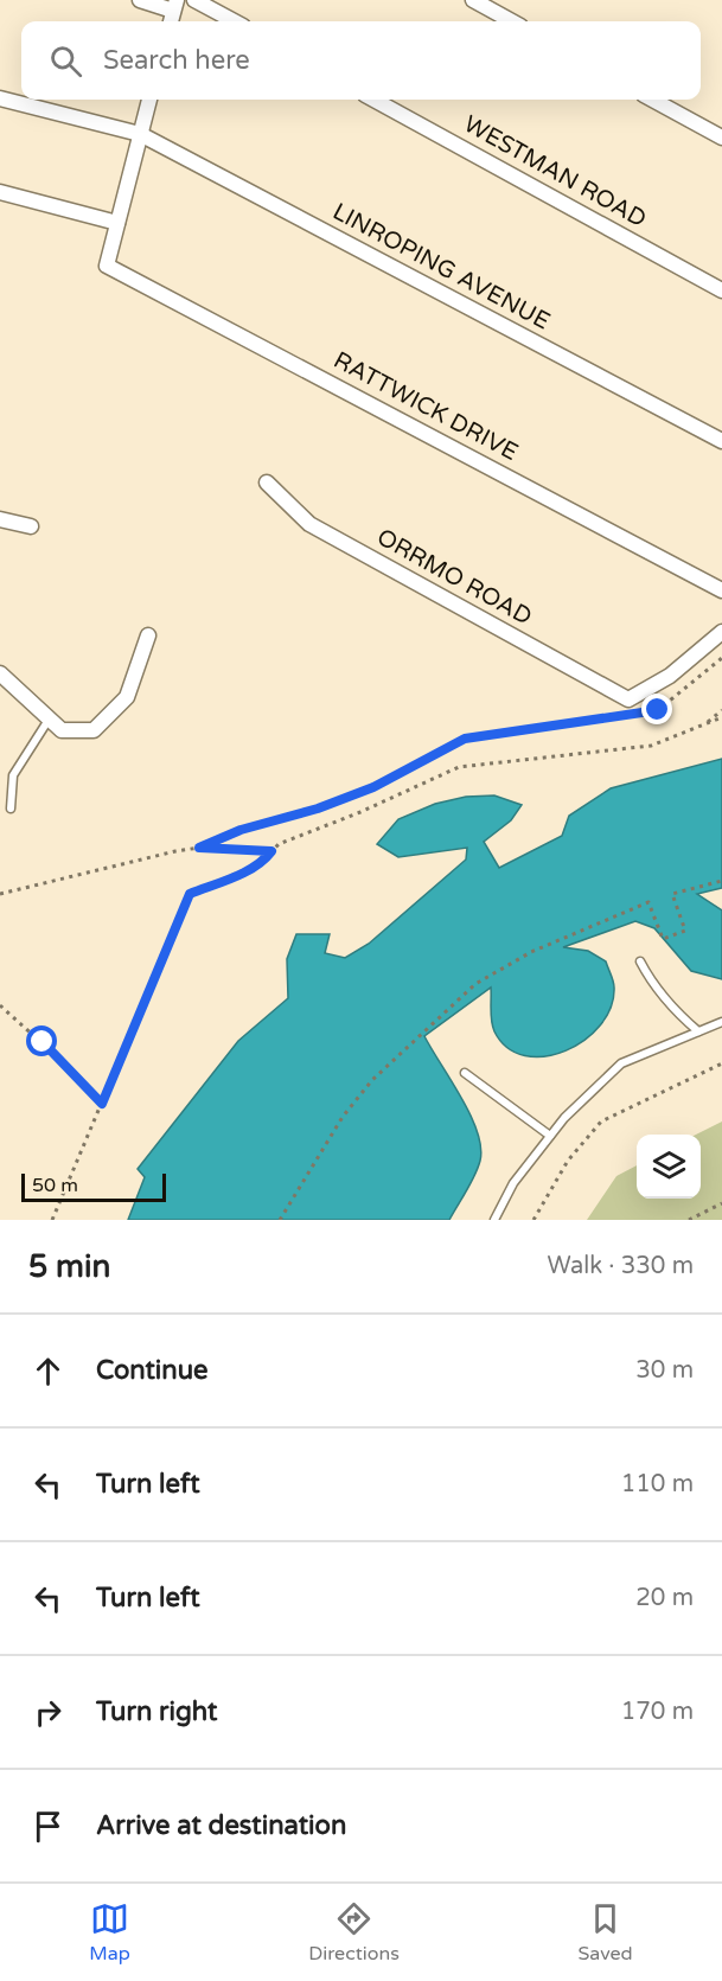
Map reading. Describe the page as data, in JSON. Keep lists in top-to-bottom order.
{
  "streets": {
    "street": [
      "WESTMAN ROAD",
      "LINROPING AVENUE",
      "RATTWICK DRIVE",
      "ORRMO ROAD"
    ]
  },
  "scale_bar": "50 m",
  "page": {
    "search": "Search here",
    "scale": "50 m",
    "heading": ["5 min", "Walk · 330 m"],
    "list": [
      ["Continue", "30 m"],
      ["Turn left", "110 m"],
      ["Turn left", "20 m"],
      ["Turn right", "170 m"],
      "Arrive at destination"
    ],
    "nav": ["Map", "Directions", "Saved"]
  }
}
